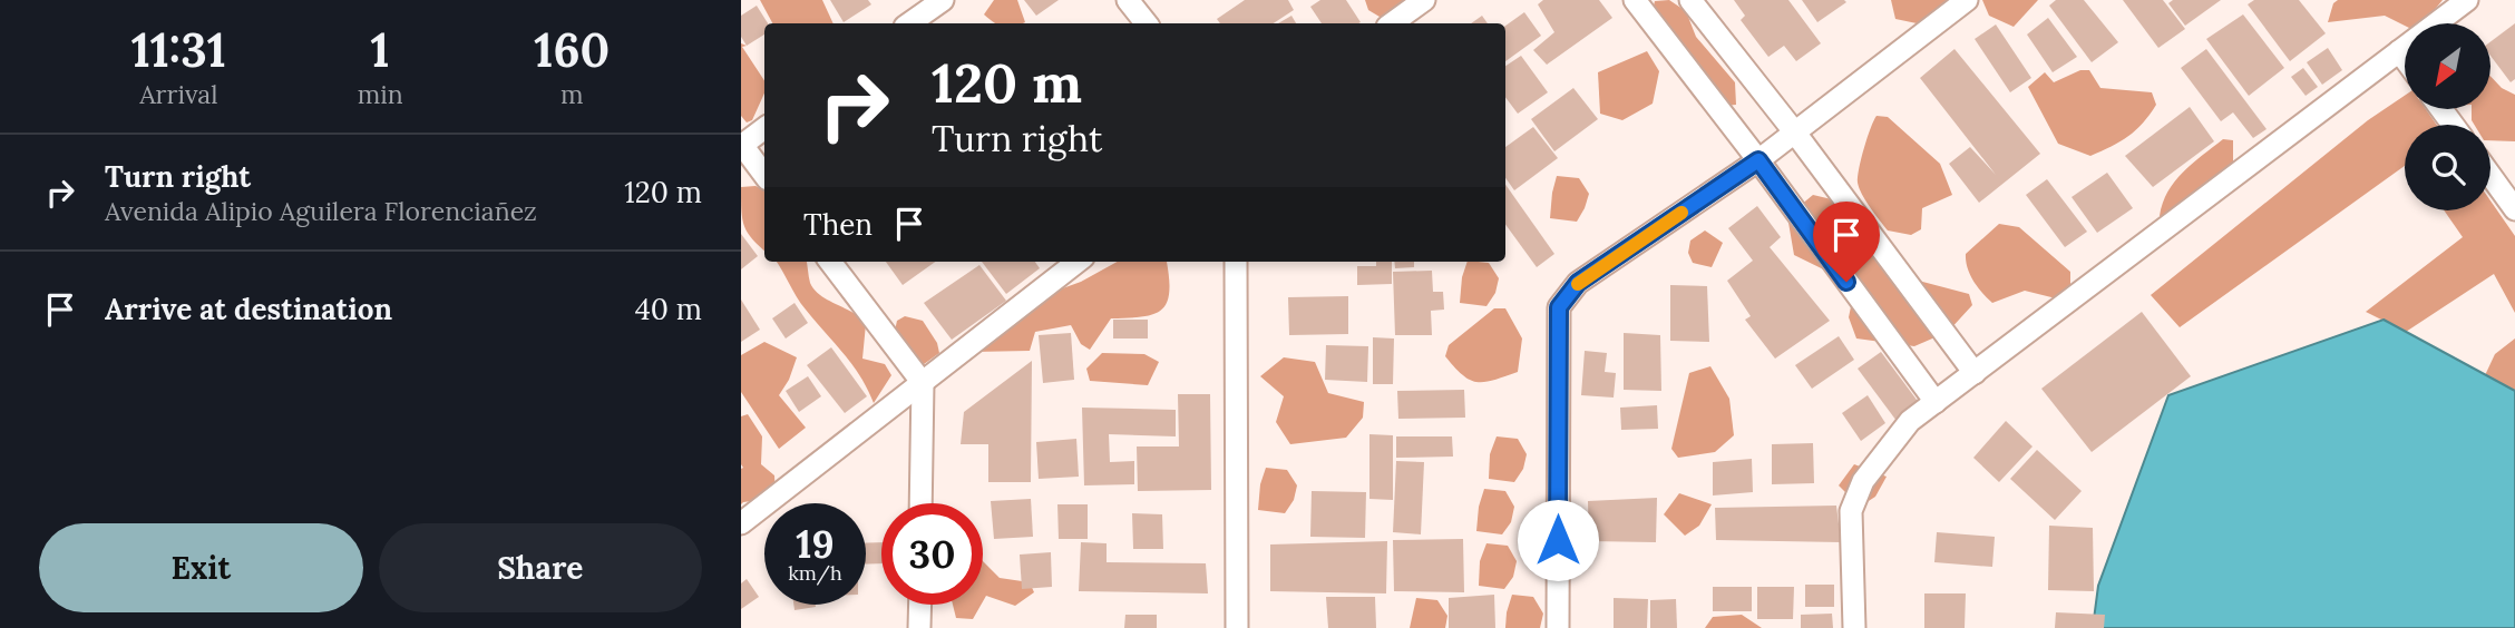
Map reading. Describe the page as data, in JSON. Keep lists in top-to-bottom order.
{
  "north": "bottom left",
  "page": {
    "eta": [
      "11:31",
      "Arrival",
      "1",
      "min",
      "160",
      "m"
    ],
    "turn": ["120 m", "Turn right"],
    "list": [
      {
        "name": "Turn right",
        "note": "Avenida Alipio Aguilera Florenciañez",
        "value": "120 m"
      },
      {
        "name": "Arrive at destination",
        "value": "40 m"
      }
    ],
    "then": "Then",
    "speed": "19 km/h",
    "limit": "30",
    "buttons": ["Exit", "Share"]
  }
}
